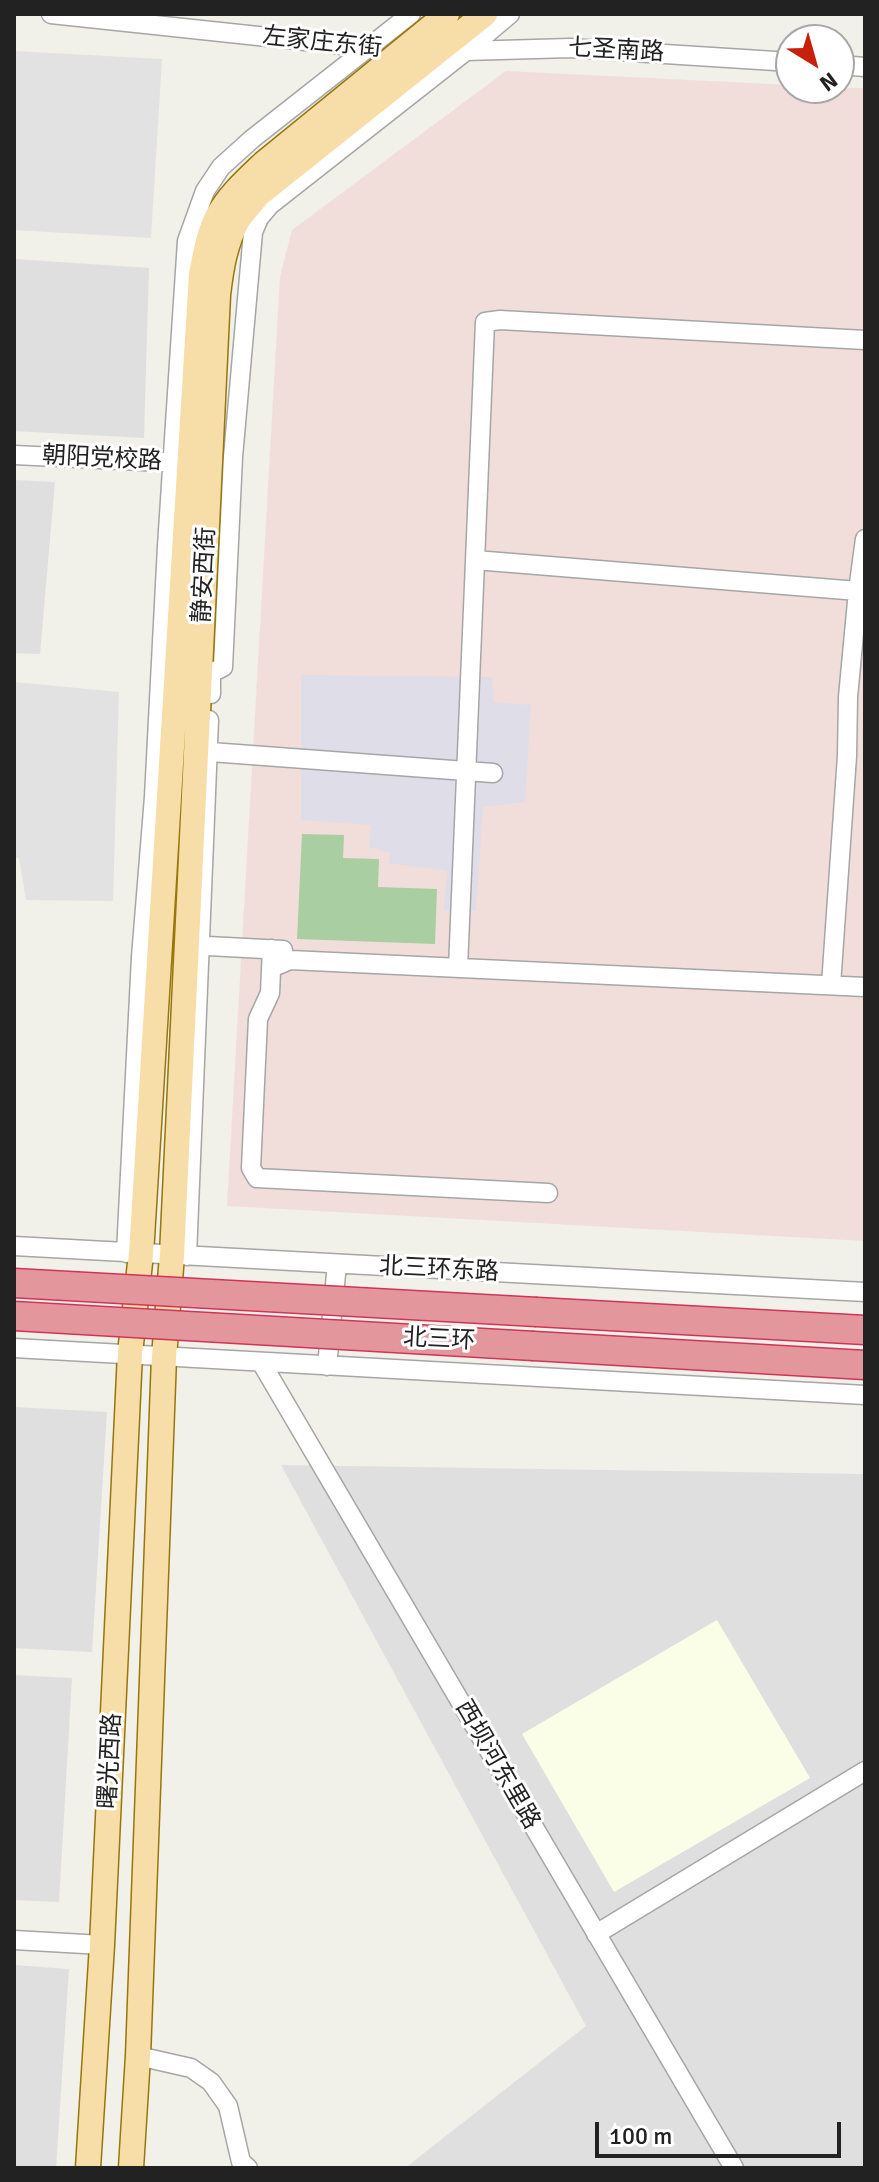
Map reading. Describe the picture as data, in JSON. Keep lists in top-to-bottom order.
{
  "streets": {
    "highway": ["北三环"],
    "main road": ["静安西街", "曙光西路"],
    "street": [
      "左家庄东街",
      "七圣南路",
      "朝阳党校路",
      "北三环东路",
      "西坝河东里路"
    ]
  },
  "crossings": [
    ["左家庄东街", "静安西街"],
    ["七圣南路", "静安西街"],
    ["朝阳党校路", "静安西街"],
    ["静安西街", "北三环东路"],
    ["静安西街", "曙光西路"],
    ["北三环东路", "曙光西路"]
  ],
  "scale_bar": "100 m",
  "north": "bottom right"
}
